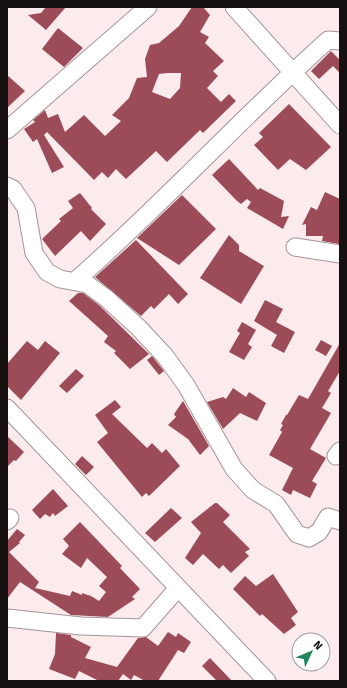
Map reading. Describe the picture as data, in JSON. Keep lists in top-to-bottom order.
{
  "north": "top right"
}
